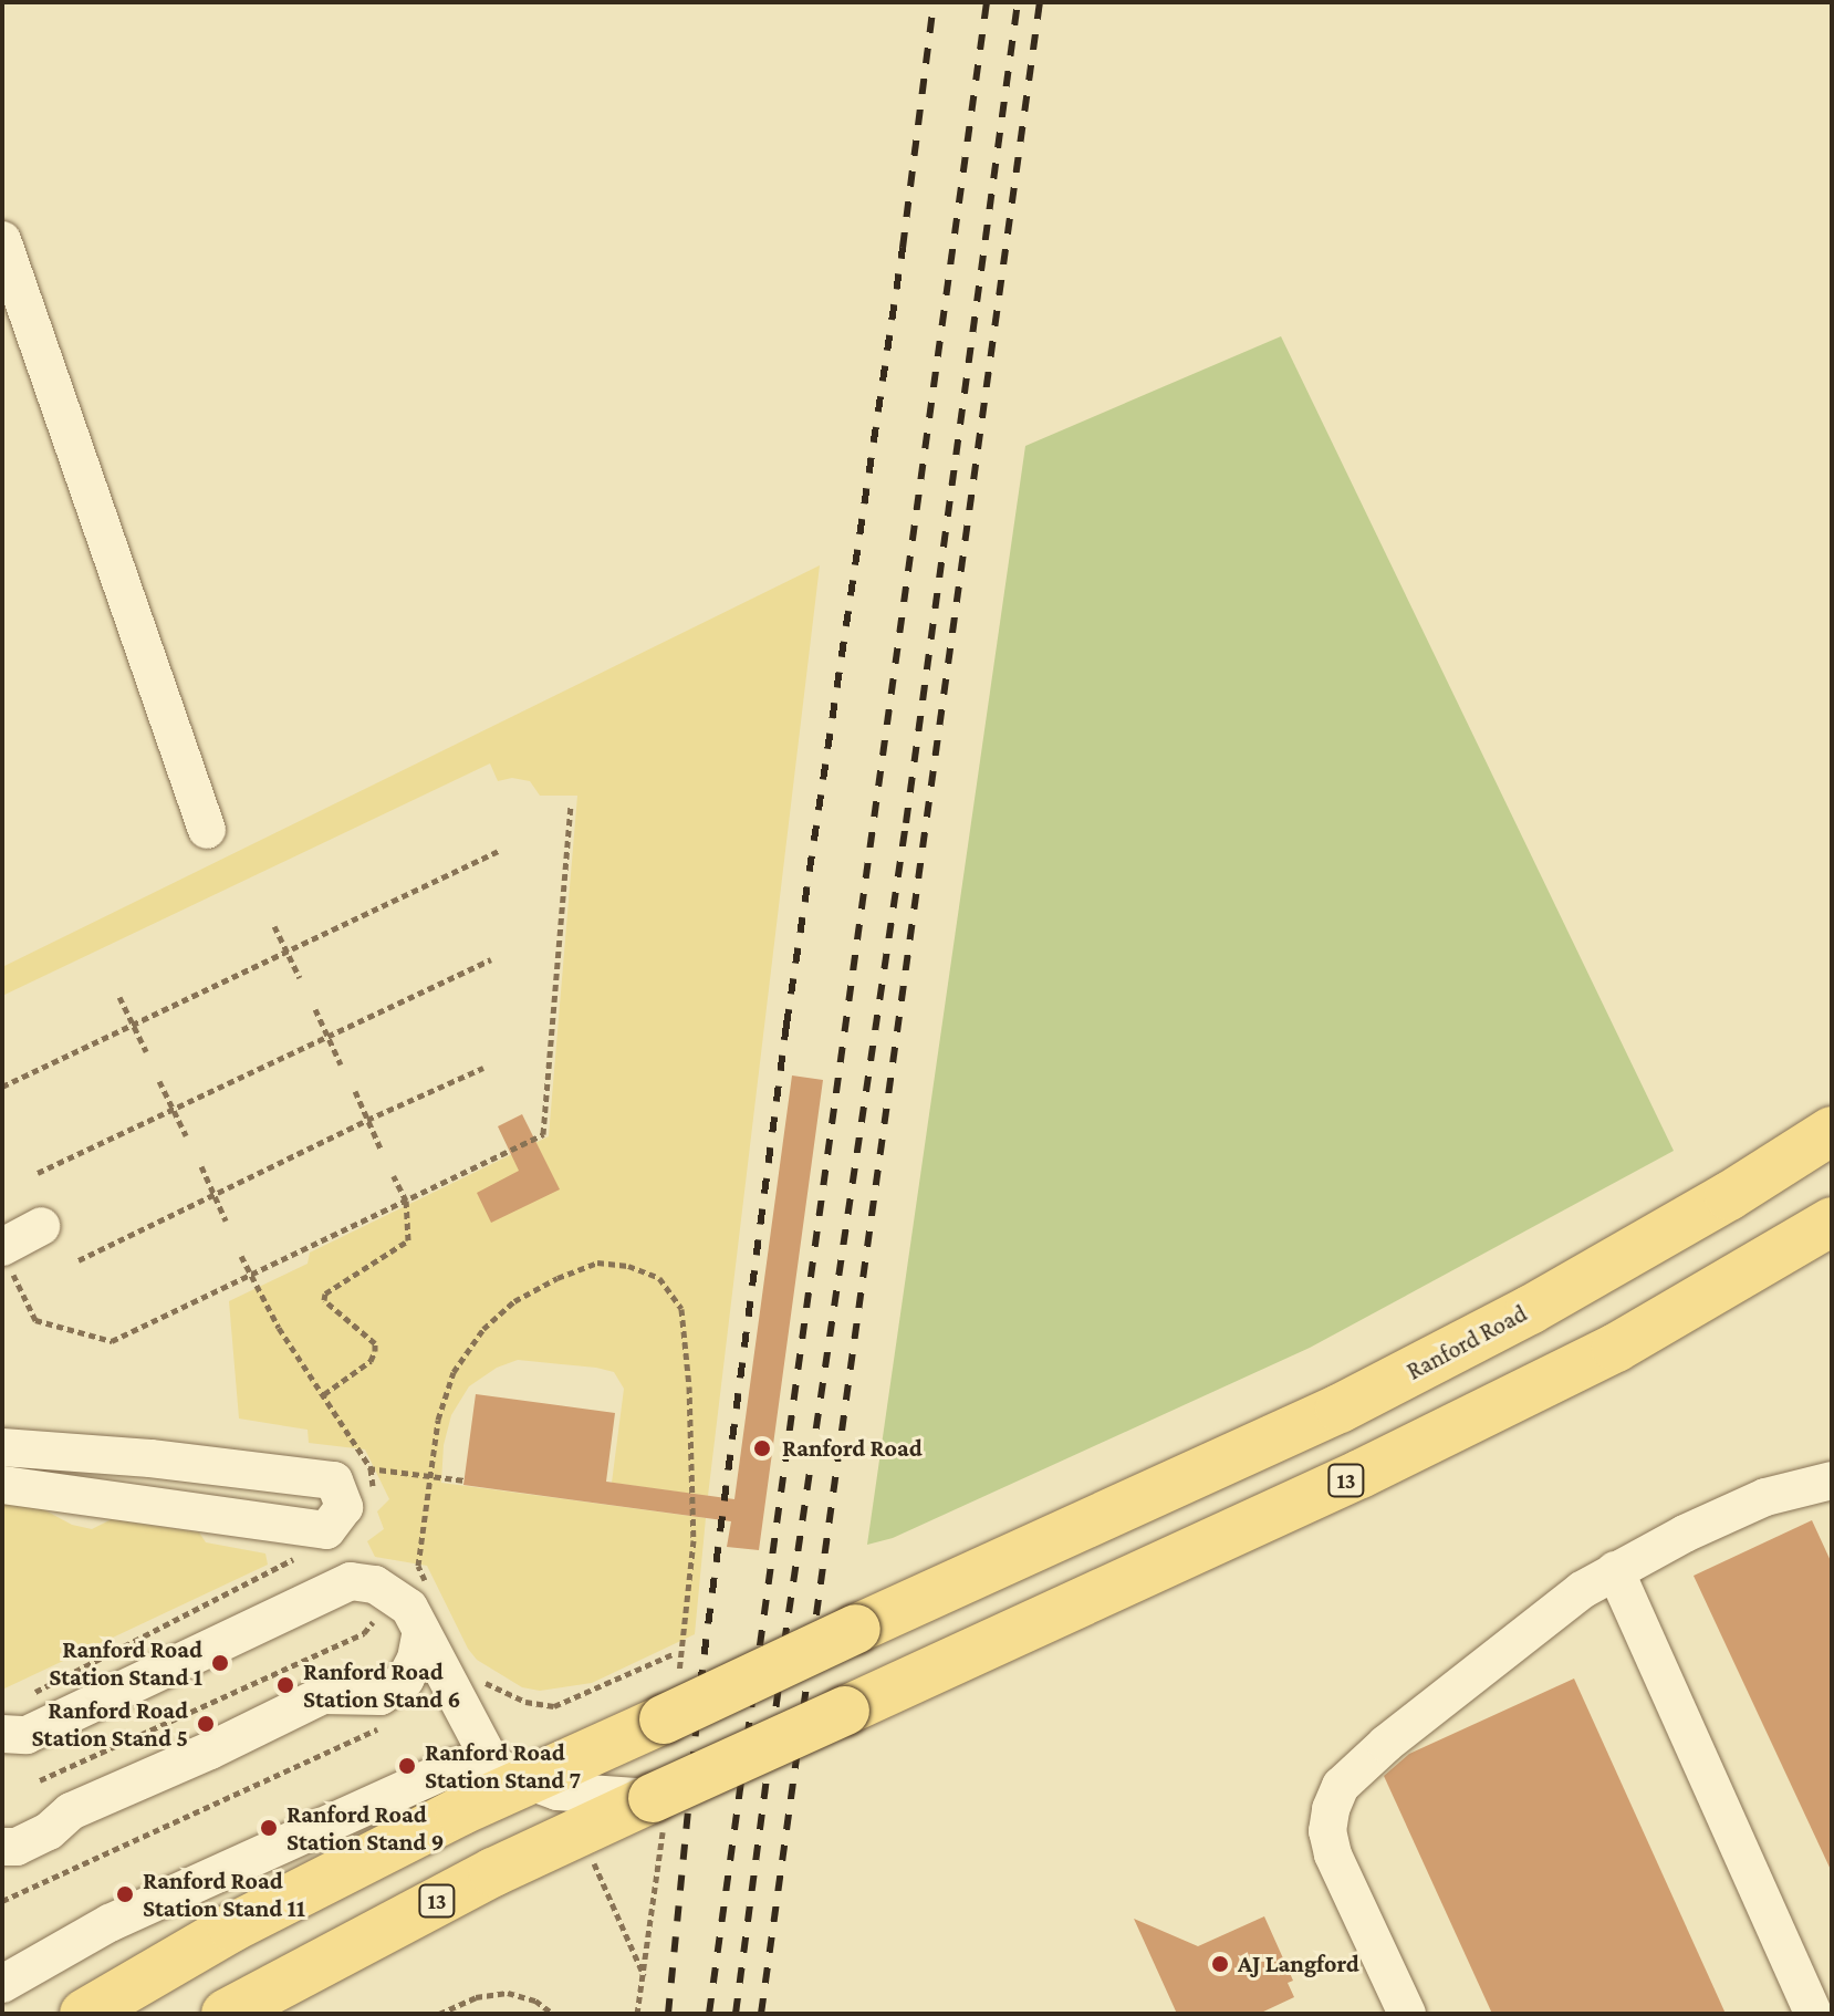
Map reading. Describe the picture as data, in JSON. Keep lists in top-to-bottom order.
{
  "streets": {
    "main road": ["Ranford Road", "13"]
  },
  "places": [
    "Ranford Road",
    "Ranford Road Station Stand 1",
    "Ranford Road Station Stand 6",
    "Ranford Road Station Stand 5",
    "Ranford Road Station Stand 7",
    "Ranford Road Station Stand 9",
    "Ranford Road Station Stand 11",
    "AJ Langford"
  ]
}
